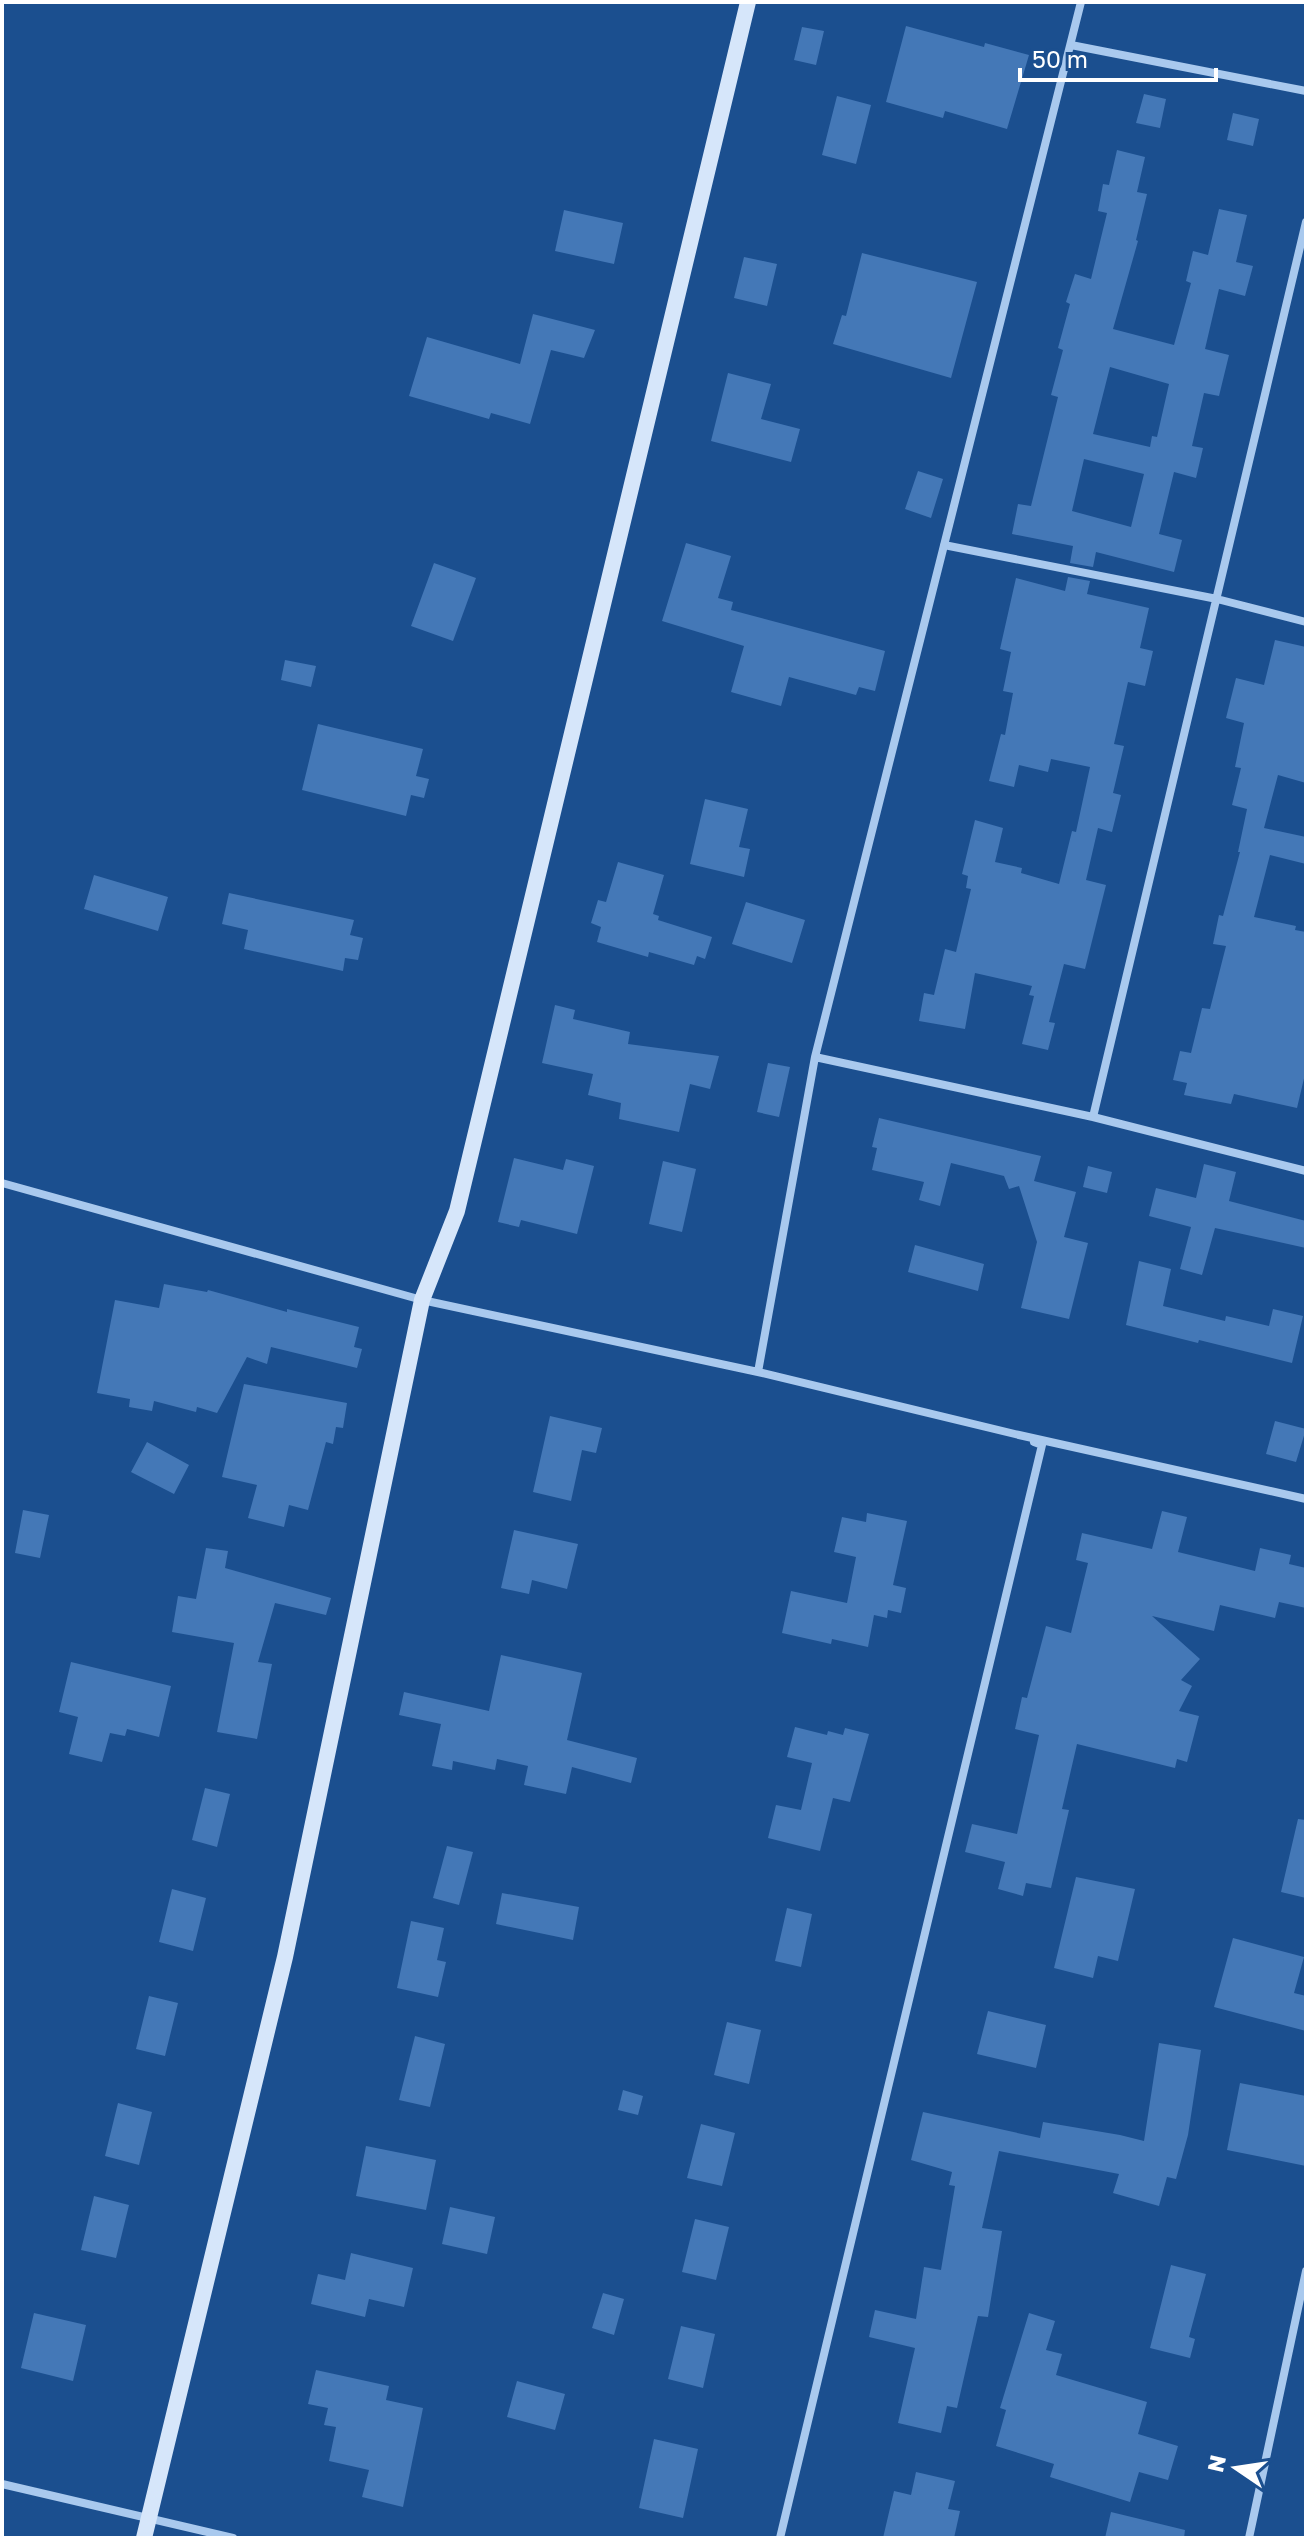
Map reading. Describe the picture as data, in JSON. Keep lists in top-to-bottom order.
{
  "scale_bar": "50 m",
  "north": "left"
}
